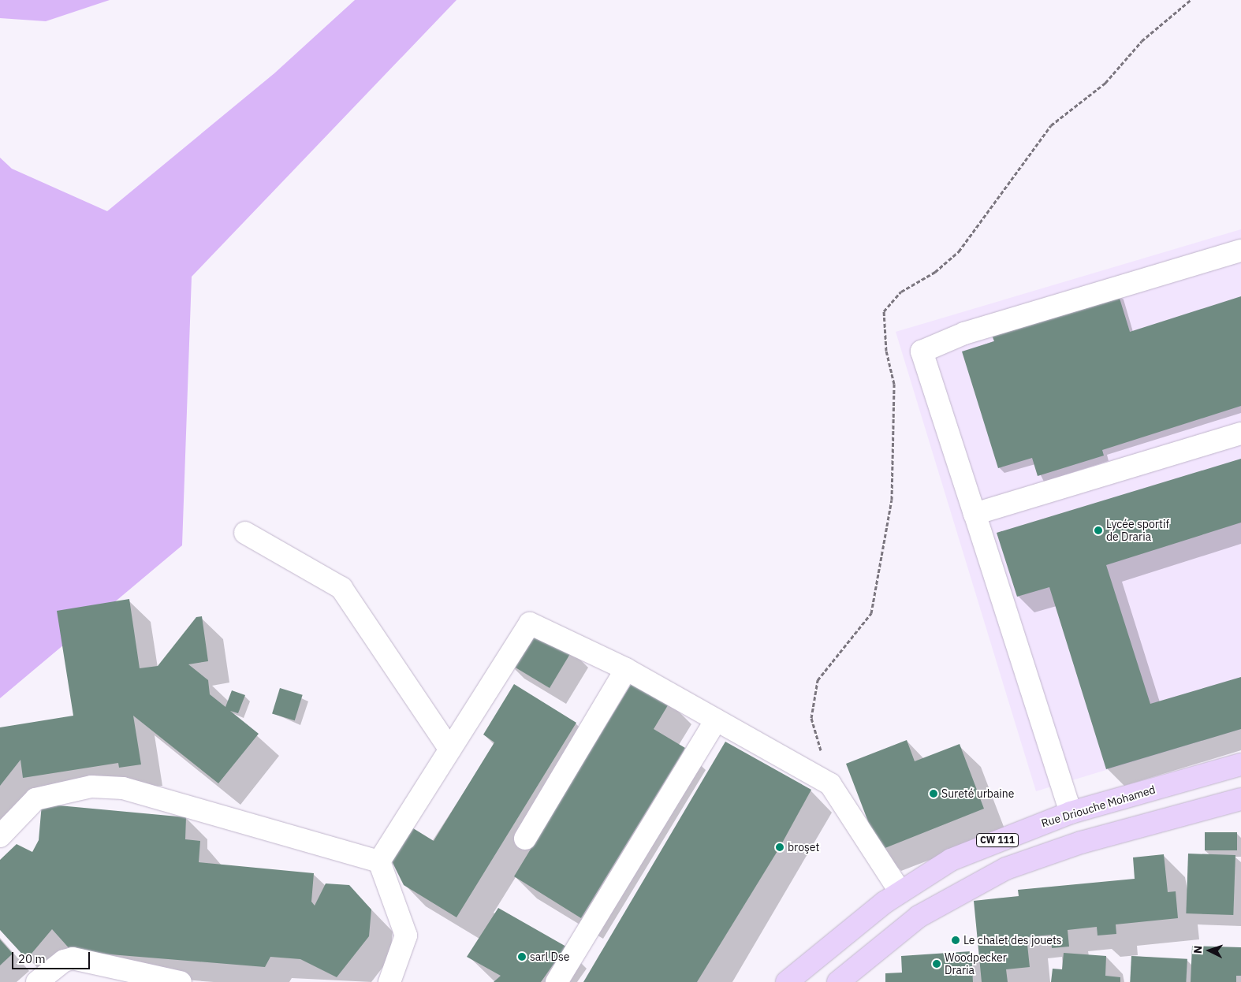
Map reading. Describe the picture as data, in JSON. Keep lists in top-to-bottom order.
{
  "streets": {
    "main road": ["Rue Driouche Mohamed", "CW 111"]
  },
  "places": [
    "Lycée sportif de Draria",
    "Sureté urbaine",
    "broşet",
    "Le chalet des jouets",
    "sarl Dse",
    "Woodpecker Draria"
  ],
  "scale_bar": "20 m",
  "north": "left"
}
